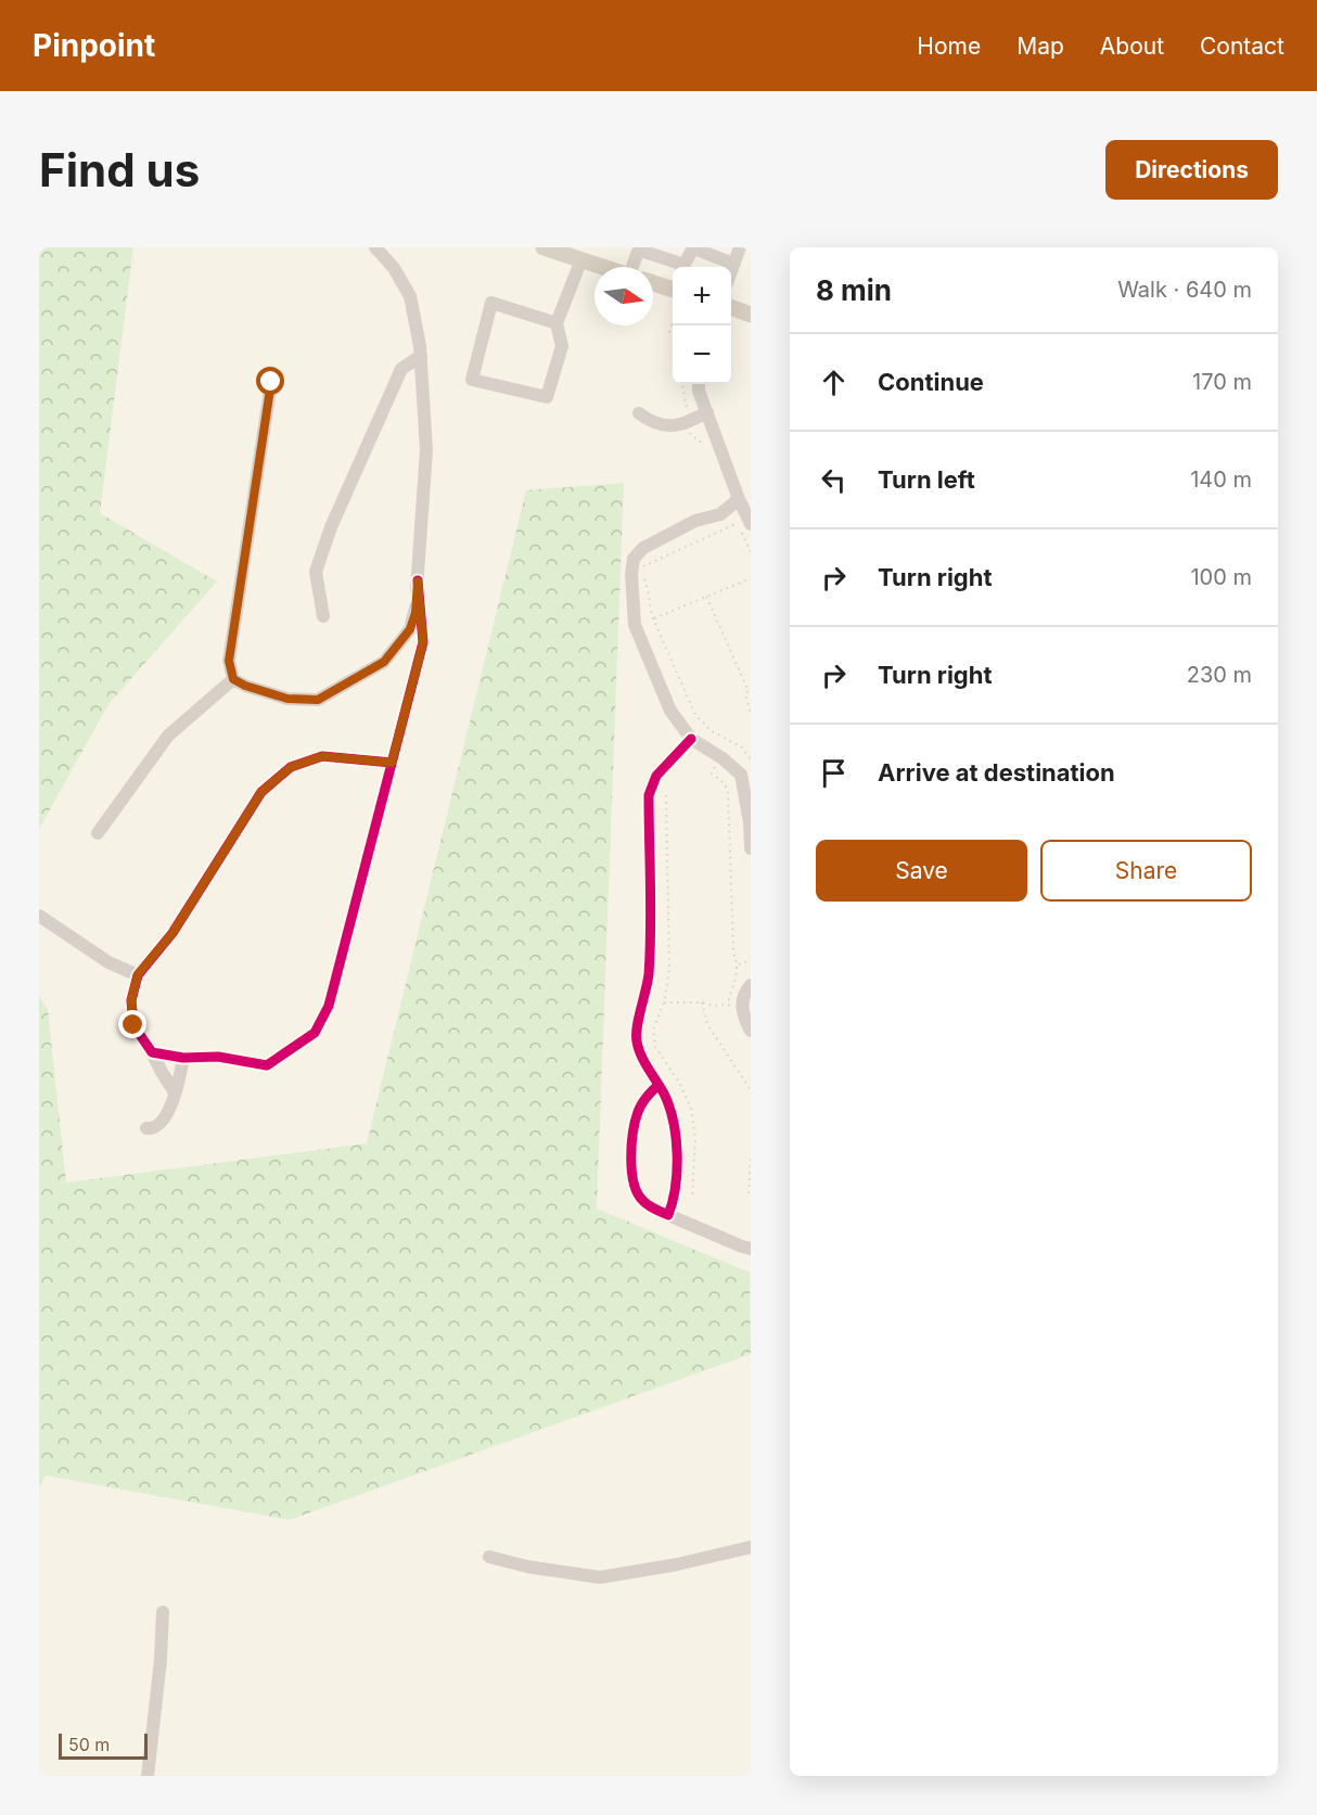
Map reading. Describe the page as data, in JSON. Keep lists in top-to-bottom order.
{
  "scale_bar": "50 m",
  "north": "right",
  "page": {
    "header": "Pinpoint",
    "nav": [
      "Home",
      "Map",
      "About",
      "Contact"
    ],
    "buttons": [
      "Directions",
      ["Save", "Share"]
    ],
    "title": "Find us",
    "heading": ["8 min", "Walk · 640 m"],
    "map_buttons": ["+", "−"],
    "list": [
      ["Continue", "170 m"],
      ["Turn left", "140 m"],
      ["Turn right", "100 m"],
      ["Turn right", "230 m"],
      "Arrive at destination"
    ],
    "scale": "50 m"
  }
}
